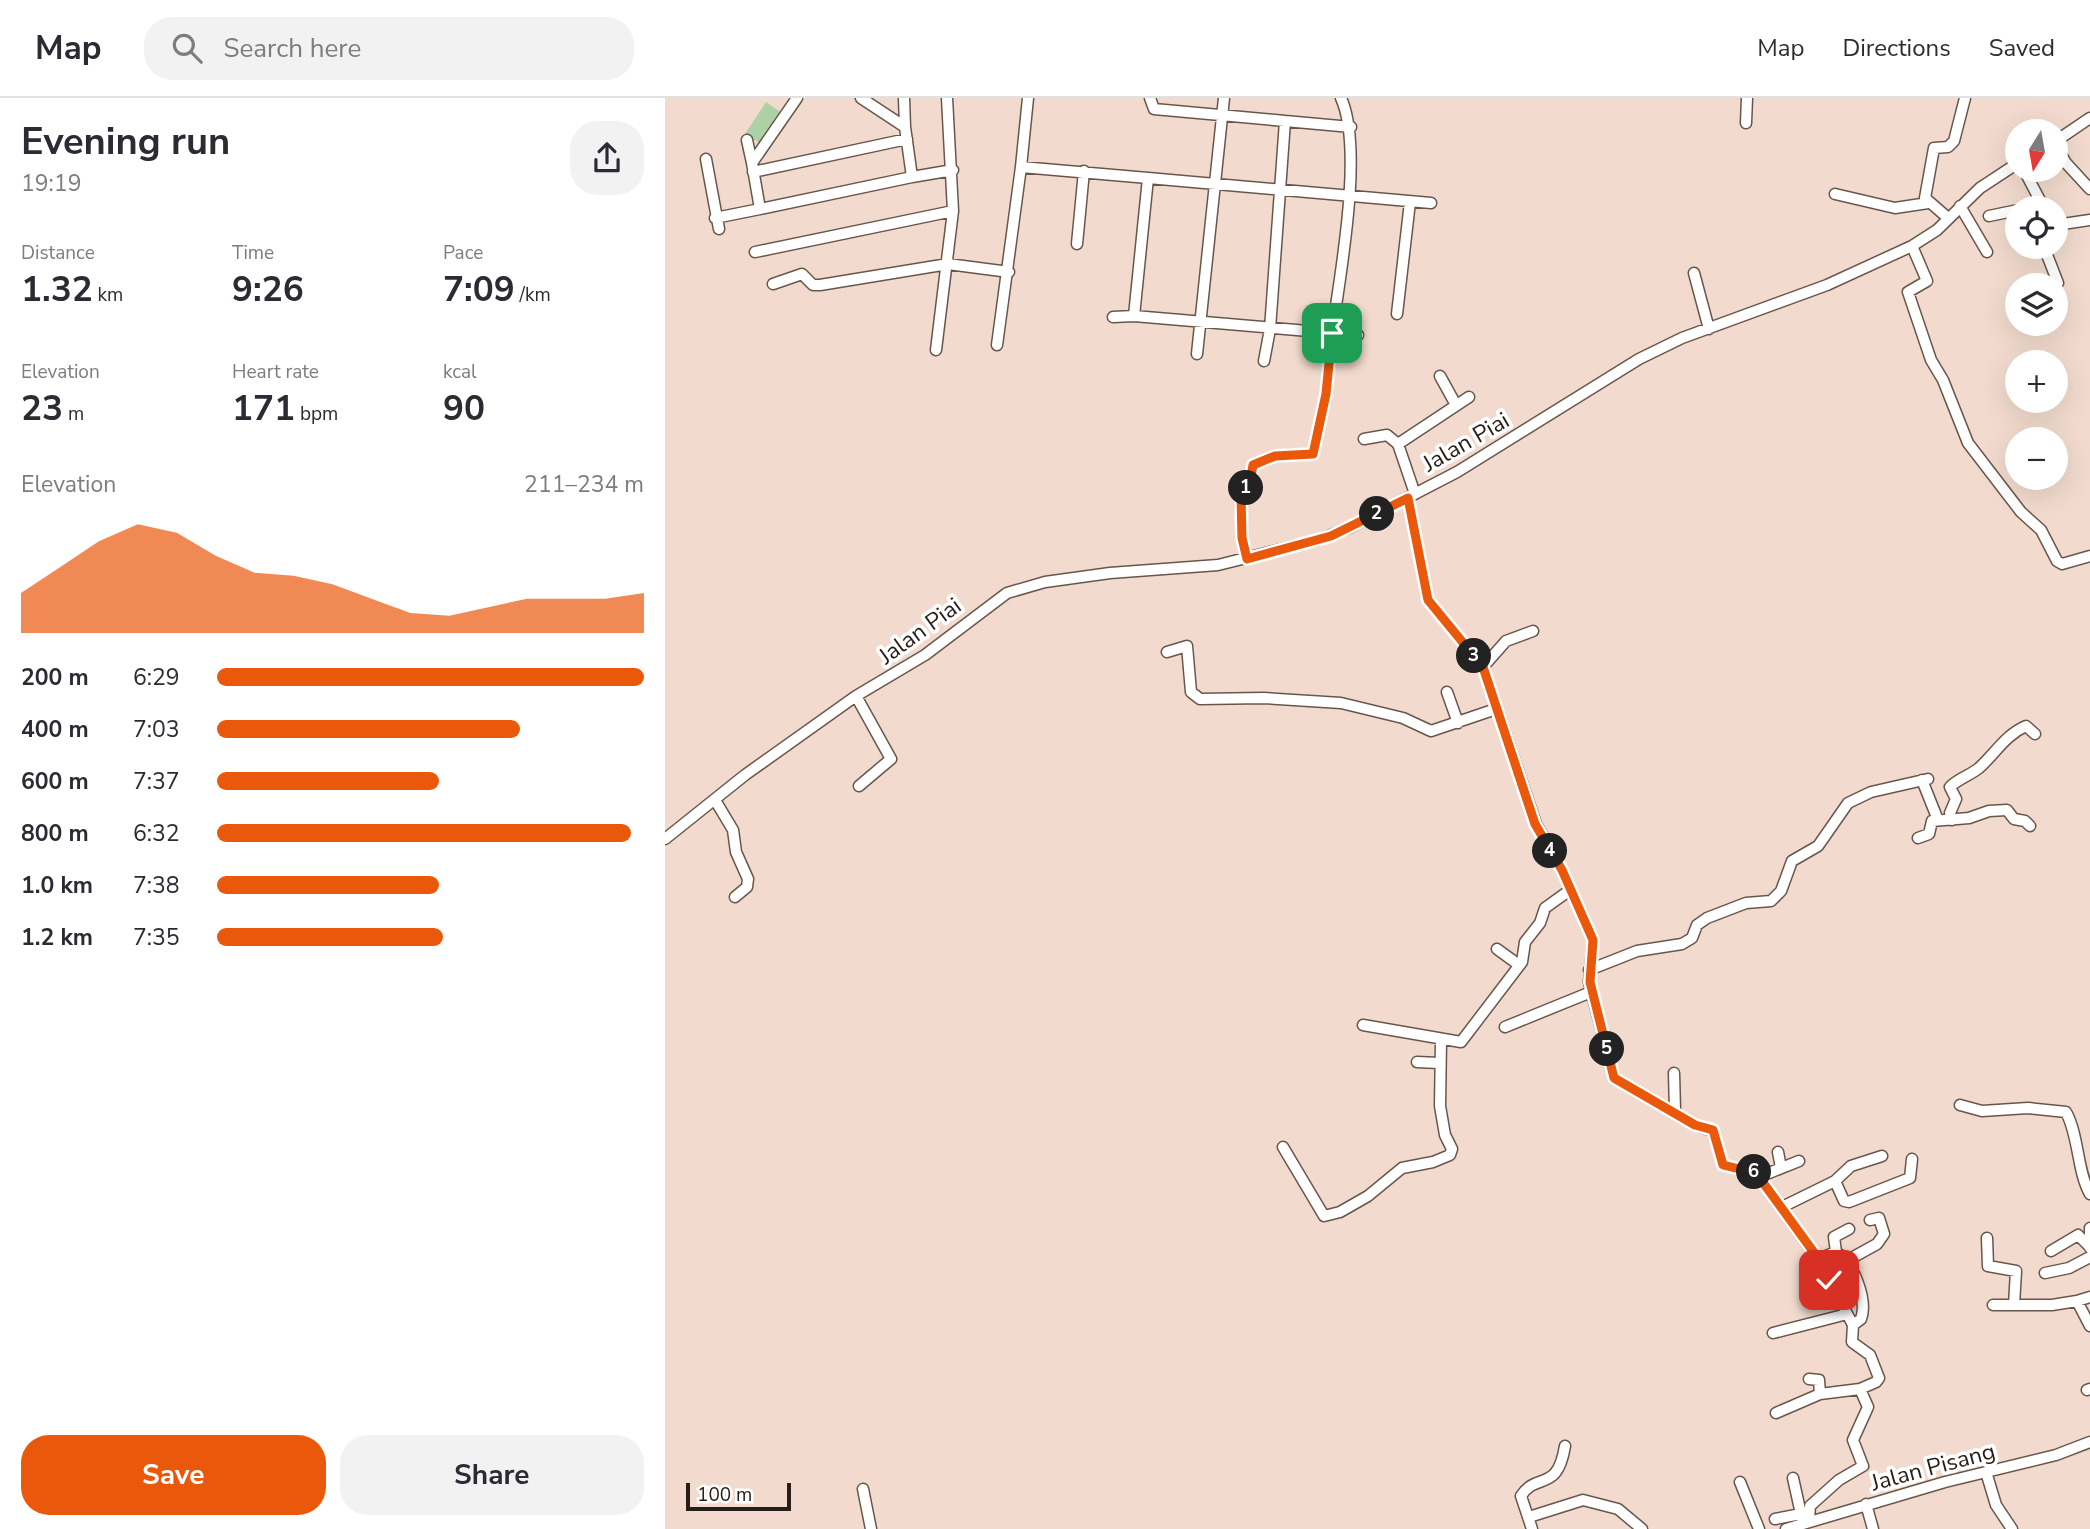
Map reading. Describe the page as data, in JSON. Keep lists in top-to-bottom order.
{
  "streets": {
    "street": ["Jalan Piai", "Jalan Pisang"]
  },
  "scale_bar": "100 m",
  "north": "bottom",
  "page": {
    "header": "Map",
    "search": "Search here",
    "nav": ["Map", "Directions", "Saved"],
    "heading": ["Evening run", "19:19"],
    "map_buttons": ["+", "−"],
    "stats": [
      ["Distance", "1.32 km"],
      ["Time", "9:26"],
      ["Pace", "7:09 /km"],
      ["Elevation", "23 m"],
      ["Heart rate", "171 bpm"],
      ["kcal", "90"]
    ],
    "chart": ["Elevation", "211–234 m"],
    "pins": [
      "1",
      "2",
      "3",
      "4",
      "5",
      "6"
    ],
    "list": [
      {
        "name": "200 m",
        "note": "6:29"
      },
      {
        "name": "400 m",
        "note": "7:03"
      },
      {
        "name": "600 m",
        "note": "7:37"
      },
      {
        "name": "800 m",
        "note": "6:32"
      },
      {
        "name": "1.0 km",
        "note": "7:38"
      },
      {
        "name": "1.2 km",
        "note": "7:35"
      }
    ],
    "buttons": ["Save", "Share"],
    "scale": "100 m"
  }
}
